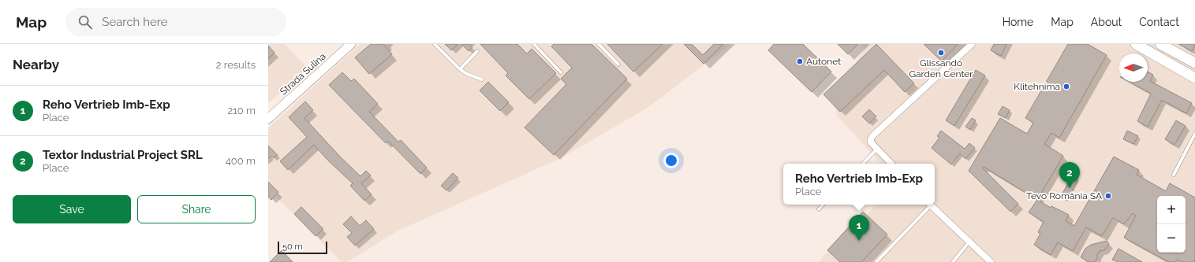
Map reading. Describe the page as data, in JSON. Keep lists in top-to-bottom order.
{
  "streets": {
    "street": ["Strada Sulina"]
  },
  "places": [
    "Glissando Garden Center",
    "Autonet",
    "Klitehnima",
    "Tevo România SA"
  ],
  "scale_bar": "50 m",
  "north": "left",
  "page": {
    "header": "Map",
    "search": "Search here",
    "nav": [
      "Home",
      "Map",
      "About",
      "Contact"
    ],
    "heading": ["Nearby", "2 results"],
    "list": [
      {
        "mark": "1",
        "name": "Reho Vertrieb Imb-Exp",
        "note": "Place",
        "value": "210 m"
      },
      {
        "mark": "2",
        "name": "Textor Industrial Project SRL",
        "note": "Place",
        "value": "400 m"
      }
    ],
    "pins": ["2", "1"],
    "popup": ["Reho Vertrieb Imb-Exp", "Place"],
    "buttons": ["Save", "Share"],
    "map_buttons": ["+", "−"],
    "scale": "50 m"
  }
}
